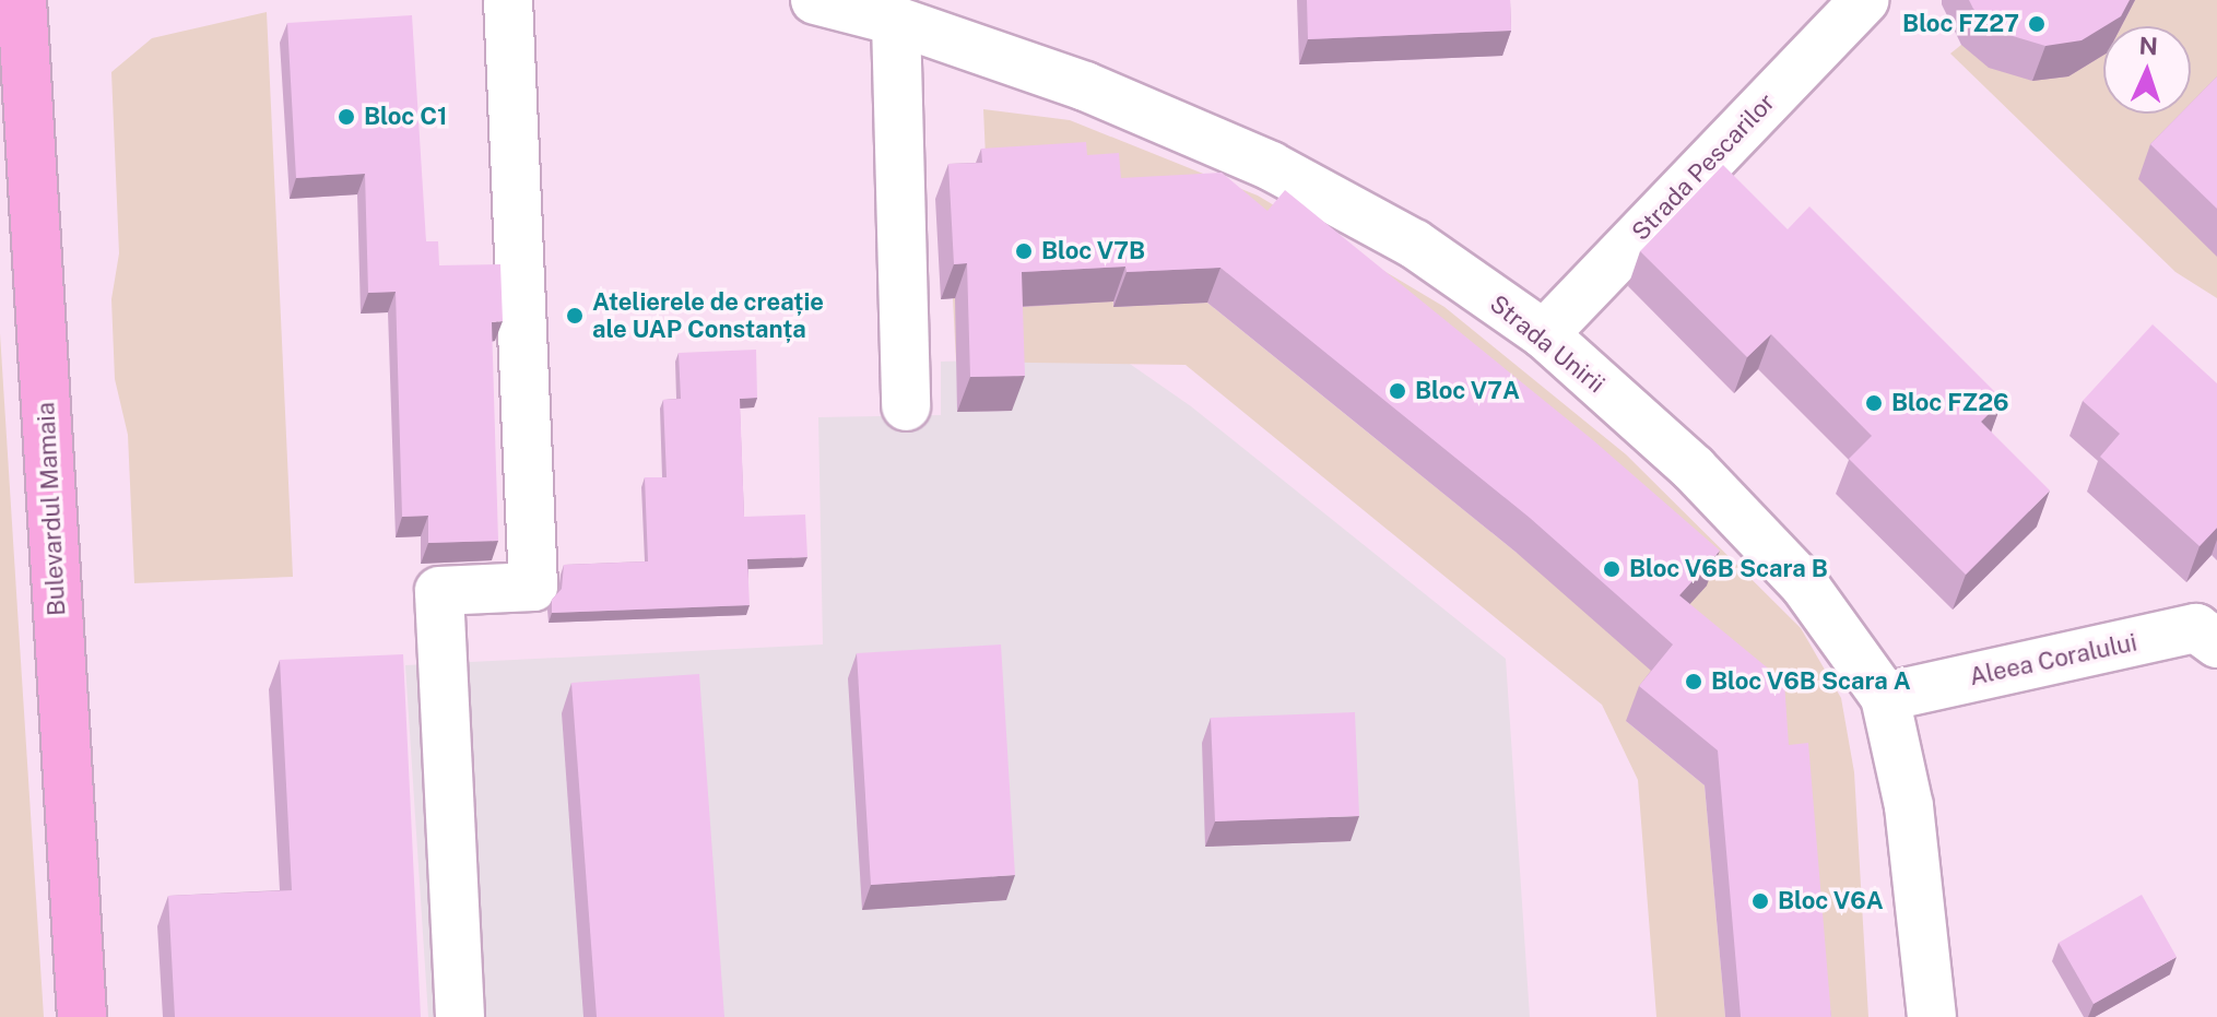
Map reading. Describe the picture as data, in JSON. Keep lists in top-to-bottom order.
{
  "streets": {
    "main road": ["Bulevardul Mamaia"],
    "street": ["Strada Pescarilor", "Strada Unirii", "Aleea Coralului"]
  },
  "crossings": [
    ["Strada Pescarilor", "Strada Unirii"],
    ["Strada Unirii", "Aleea Coralului"]
  ],
  "places": [
    "Bloc FZ27",
    "Bloc C1",
    "Bloc V7B",
    "Atelierele de creație ale UAP Constanța",
    "Bloc V7A",
    "Bloc FZ26",
    "Bloc V6B Scara B",
    "Bloc V6B Scara A",
    "Bloc V6A"
  ],
  "north": "top"
}
